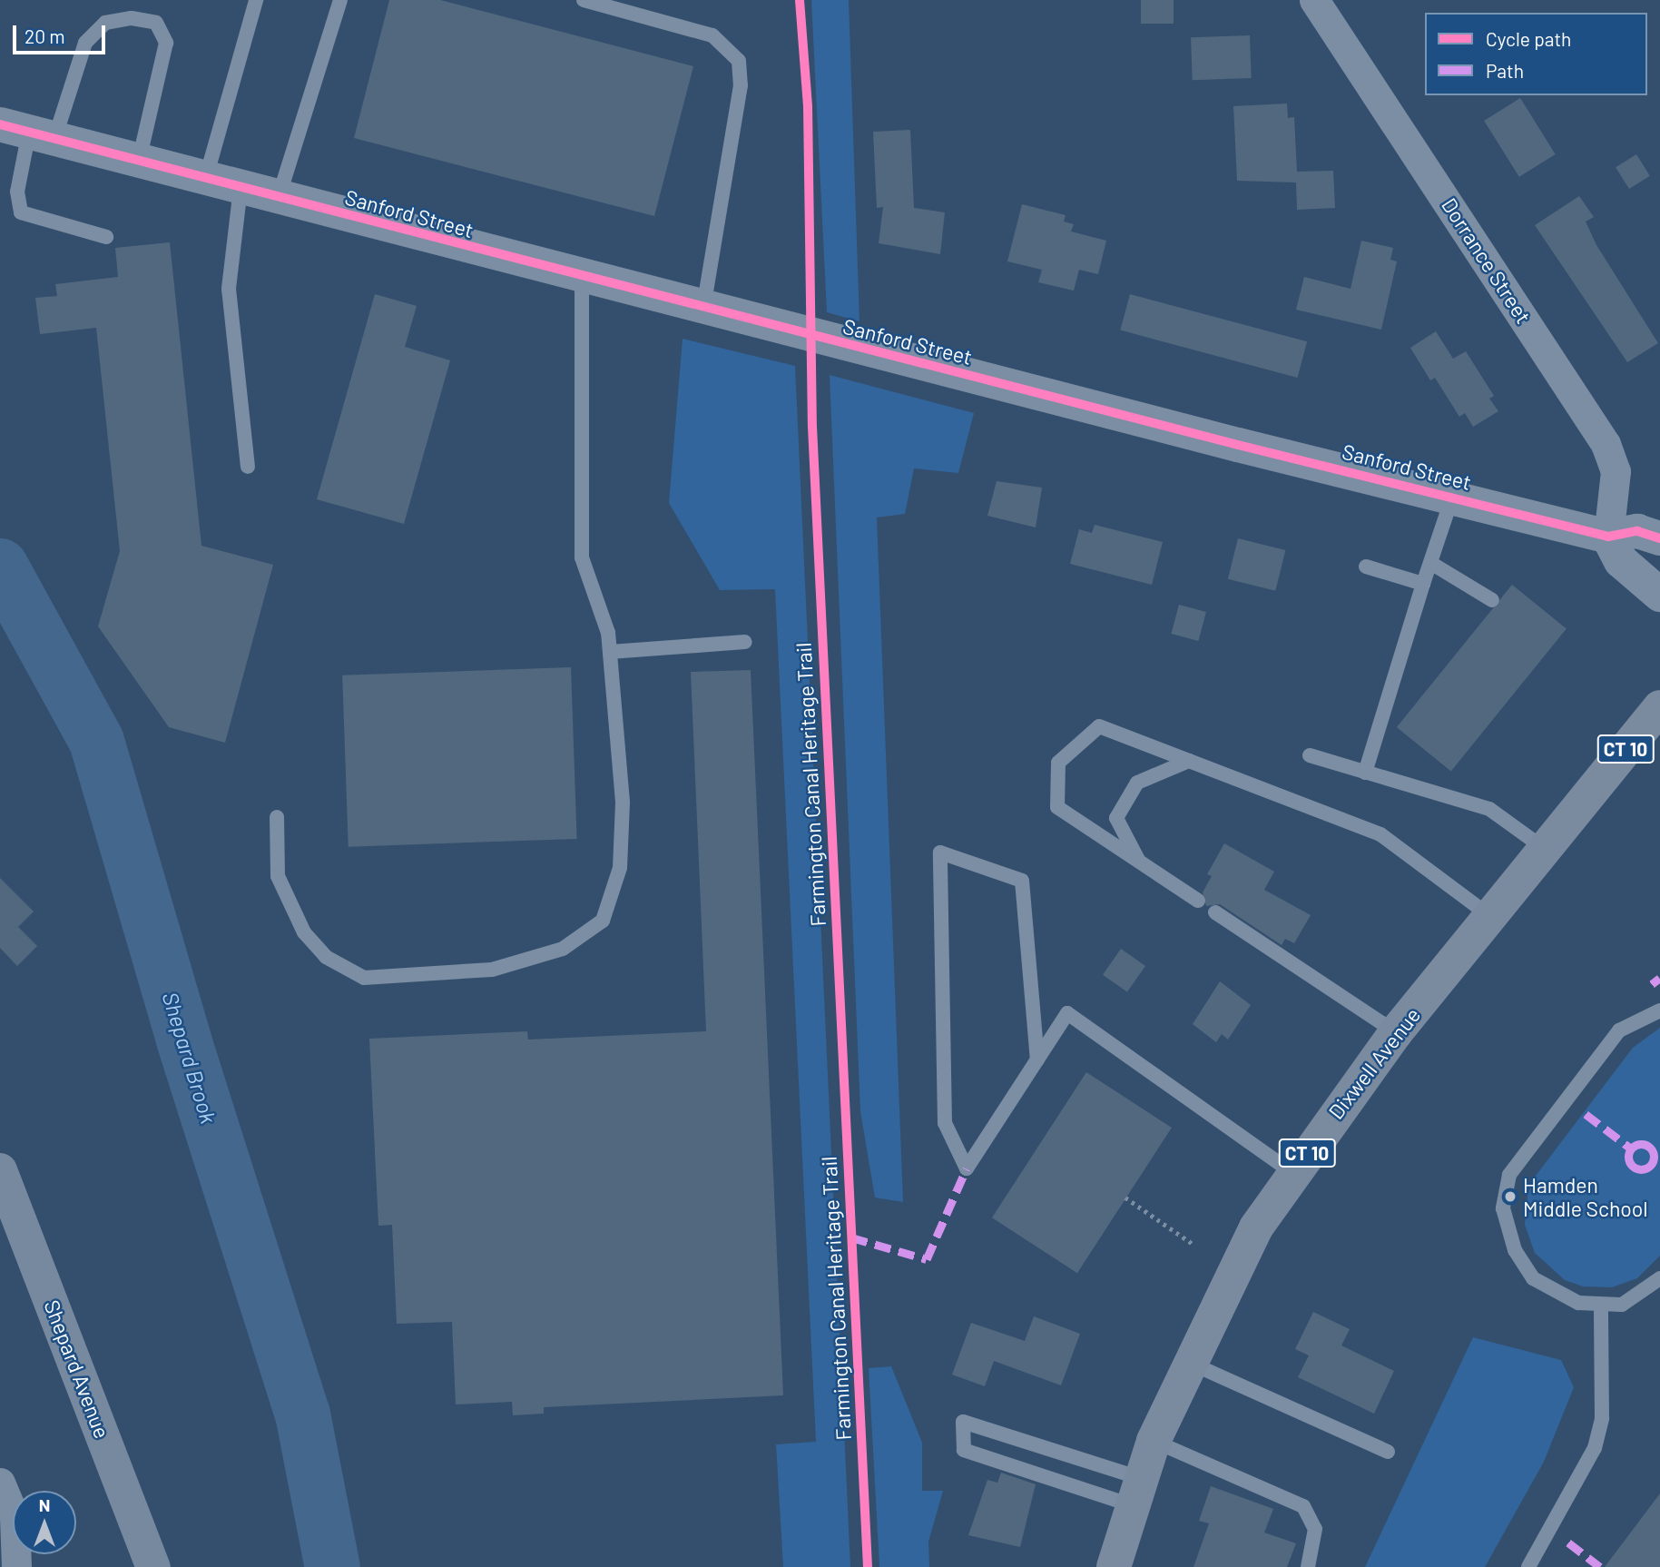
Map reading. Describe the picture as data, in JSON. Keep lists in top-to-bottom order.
{
  "streets": {
    "main road": ["CT 10", "Dixwell Avenue", "Shepard Avenue"],
    "street": ["Sanford Street", "Dorrance Street"],
    "cycle path": ["Farmington Canal Heritage Trail"]
  },
  "crossings": [
    ["Sanford Street", "Dorrance Street"]
  ],
  "water": ["Shepard Brook"],
  "places": ["Hamden Middle School"],
  "legend": ["Cycle path", "Path"],
  "scale_bar": "20 m",
  "north": "top"
}
